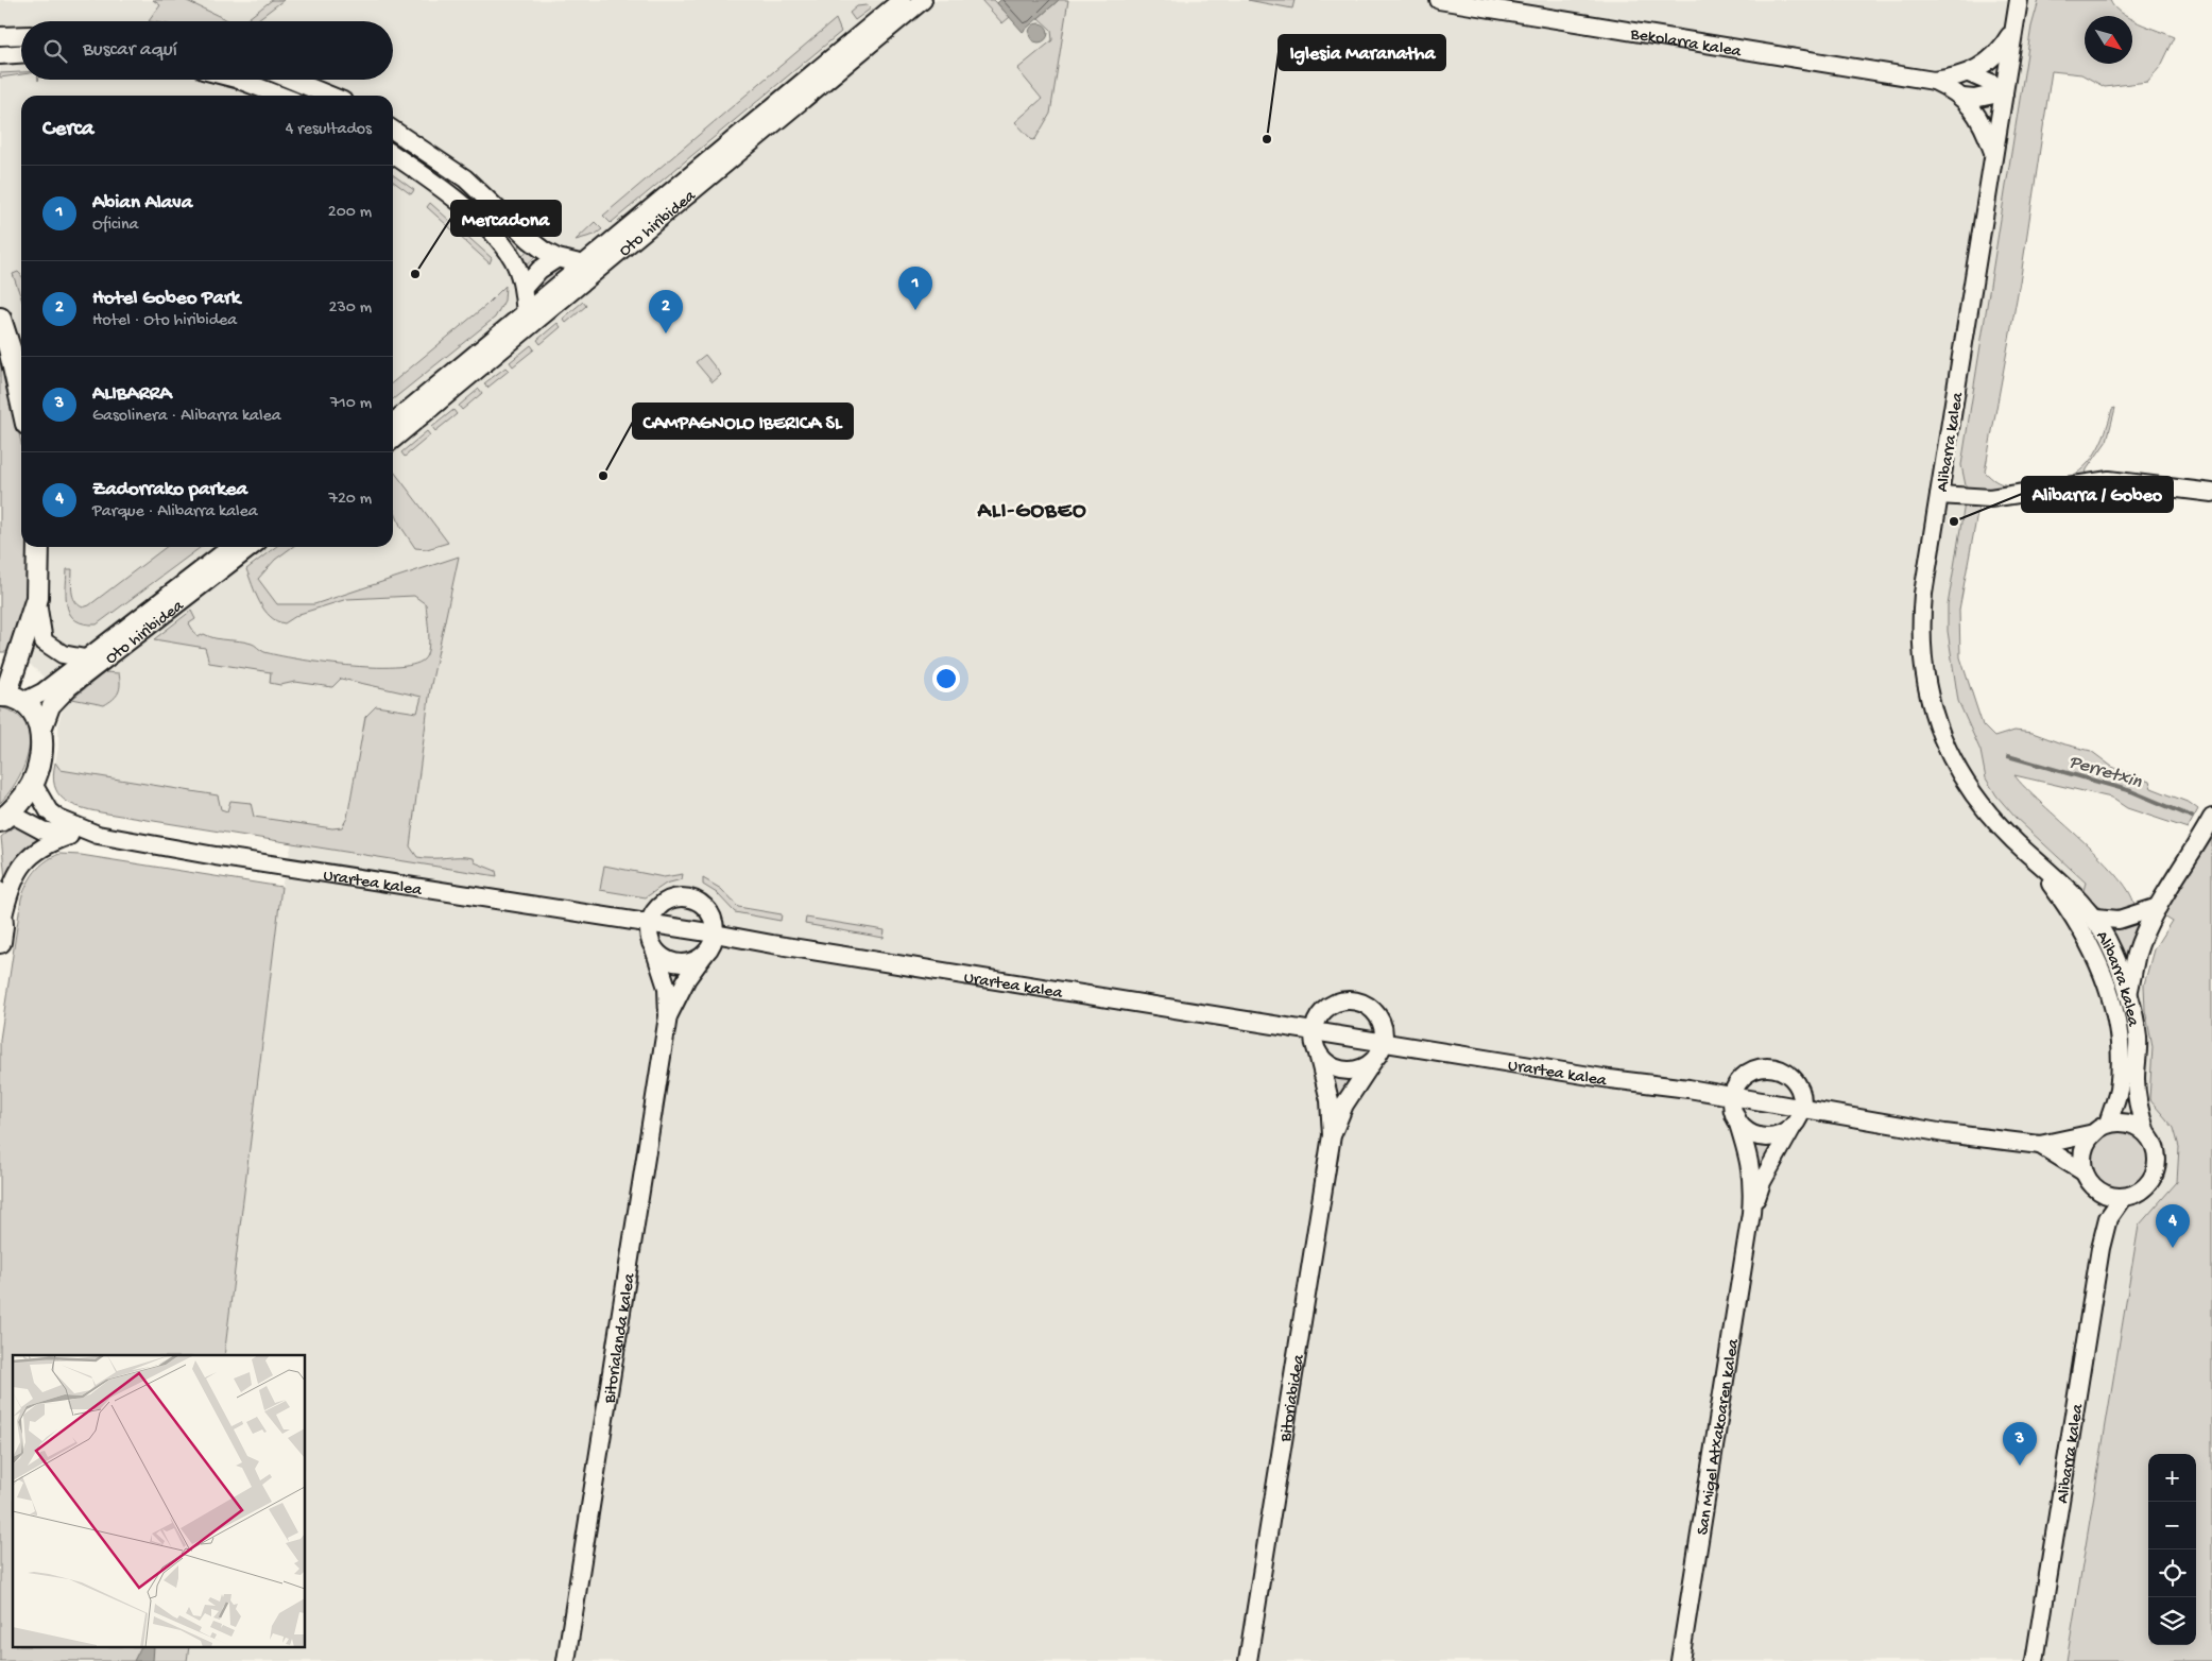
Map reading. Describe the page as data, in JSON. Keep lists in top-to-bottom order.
{
  "streets": {
    "street": [
      "Bekolarra kalea",
      "Oto hiribidea",
      "Alibarra kalea",
      "Urartea kalea",
      "Bitorialanda kalea",
      "Bitoriabidea",
      "San Migel Atxakoaren kalea"
    ]
  },
  "crossings": [
    ["Bekolarra kalea", "Alibarra kalea"],
    ["Alibarra kalea", "Urartea kalea"]
  ],
  "districts": ["ALI-GOBEO"],
  "water": ["Perretxin"],
  "places": [
    "Iglesia Maranatha",
    "Mercadona",
    "CAMPAGNOLO IBERICA SL",
    "Alibarra / Gobeo"
  ],
  "north": "bottom right",
  "page": {
    "search": "Buscar aquí",
    "heading": ["Cerca", "4 resultados"],
    "list": [
      {
        "mark": "1",
        "name": "Abian Alava",
        "note": "Oficina",
        "value": "200 m"
      },
      {
        "mark": "2",
        "name": "Hotel Gobeo Park",
        "note": "Hotel · Oto hiribidea",
        "value": "230 m"
      },
      {
        "mark": "3",
        "name": "ALIBARRA",
        "note": "Gasolinera · Alibarra kalea",
        "value": "710 m"
      },
      {
        "mark": "4",
        "name": "Zadorrako parkea",
        "note": "Parque · Alibarra kalea",
        "value": "720 m"
      }
    ],
    "pins": [
      "1",
      "2",
      "4",
      "3"
    ],
    "map_buttons": ["+", "−"]
  }
}
